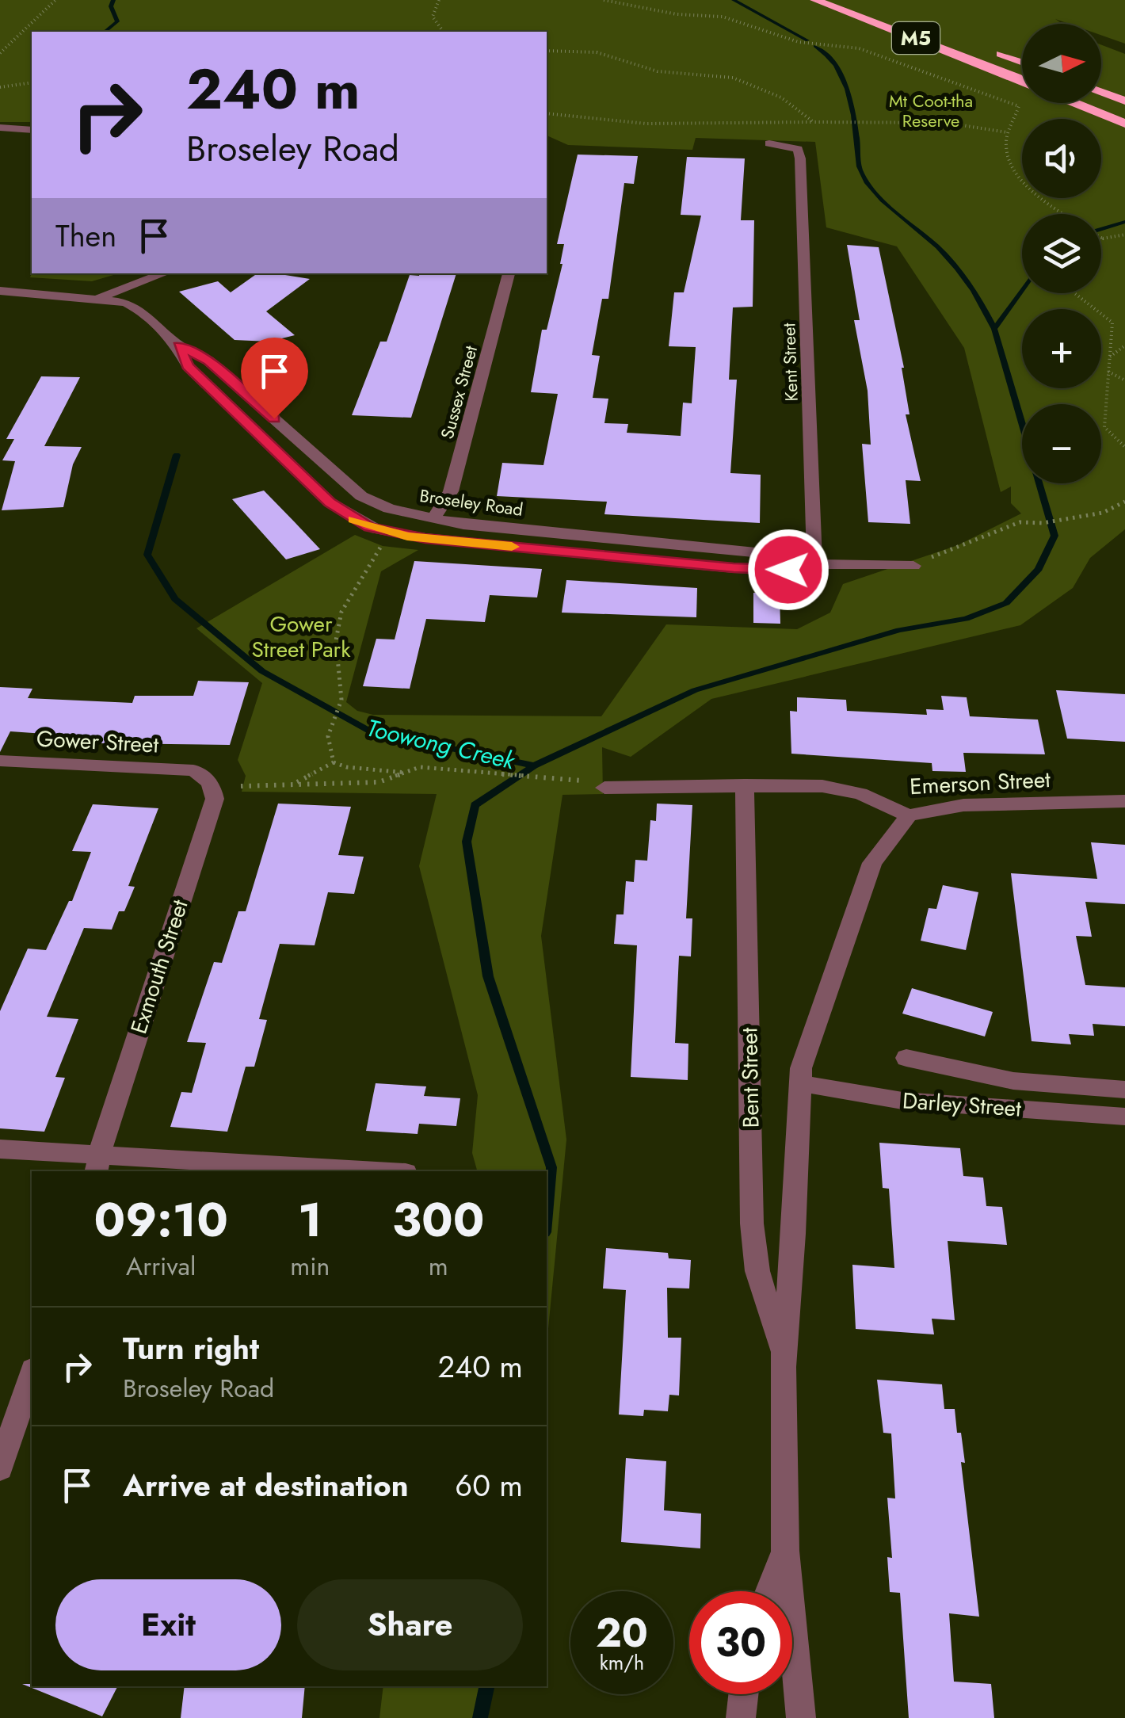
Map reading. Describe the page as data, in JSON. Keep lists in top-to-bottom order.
{
  "streets": {
    "highway": ["M5"],
    "street": [
      "Kent Street",
      "Sussex Street",
      "Broseley Road",
      "Gower Street",
      "Emerson Street",
      "Exmouth Street",
      "Bent Street",
      "Darley Street"
    ]
  },
  "crossings": [
    ["Kent Street", "Broseley Road"],
    ["Sussex Street", "Broseley Road"],
    ["Gower Street", "Exmouth Street"],
    ["Emerson Street", "Bent Street"],
    ["Bent Street", "Darley Street"]
  ],
  "water": ["Toowong Creek"],
  "parks": ["Mt Coot-tha Reserve", "Gower Street Park"],
  "north": "right",
  "page": {
    "map_buttons": ["+", "−"],
    "turn": ["240 m", "Broseley Road"],
    "then": "Then",
    "eta": [
      "09:10",
      "Arrival",
      "1",
      "min",
      "300",
      "m"
    ],
    "list": [
      {
        "name": "Turn right",
        "note": "Broseley Road",
        "value": "240 m"
      },
      {
        "name": "Arrive at destination",
        "value": "60 m"
      }
    ],
    "buttons": ["Exit", "Share"],
    "speed": "20 km/h",
    "limit": "30"
  }
}
